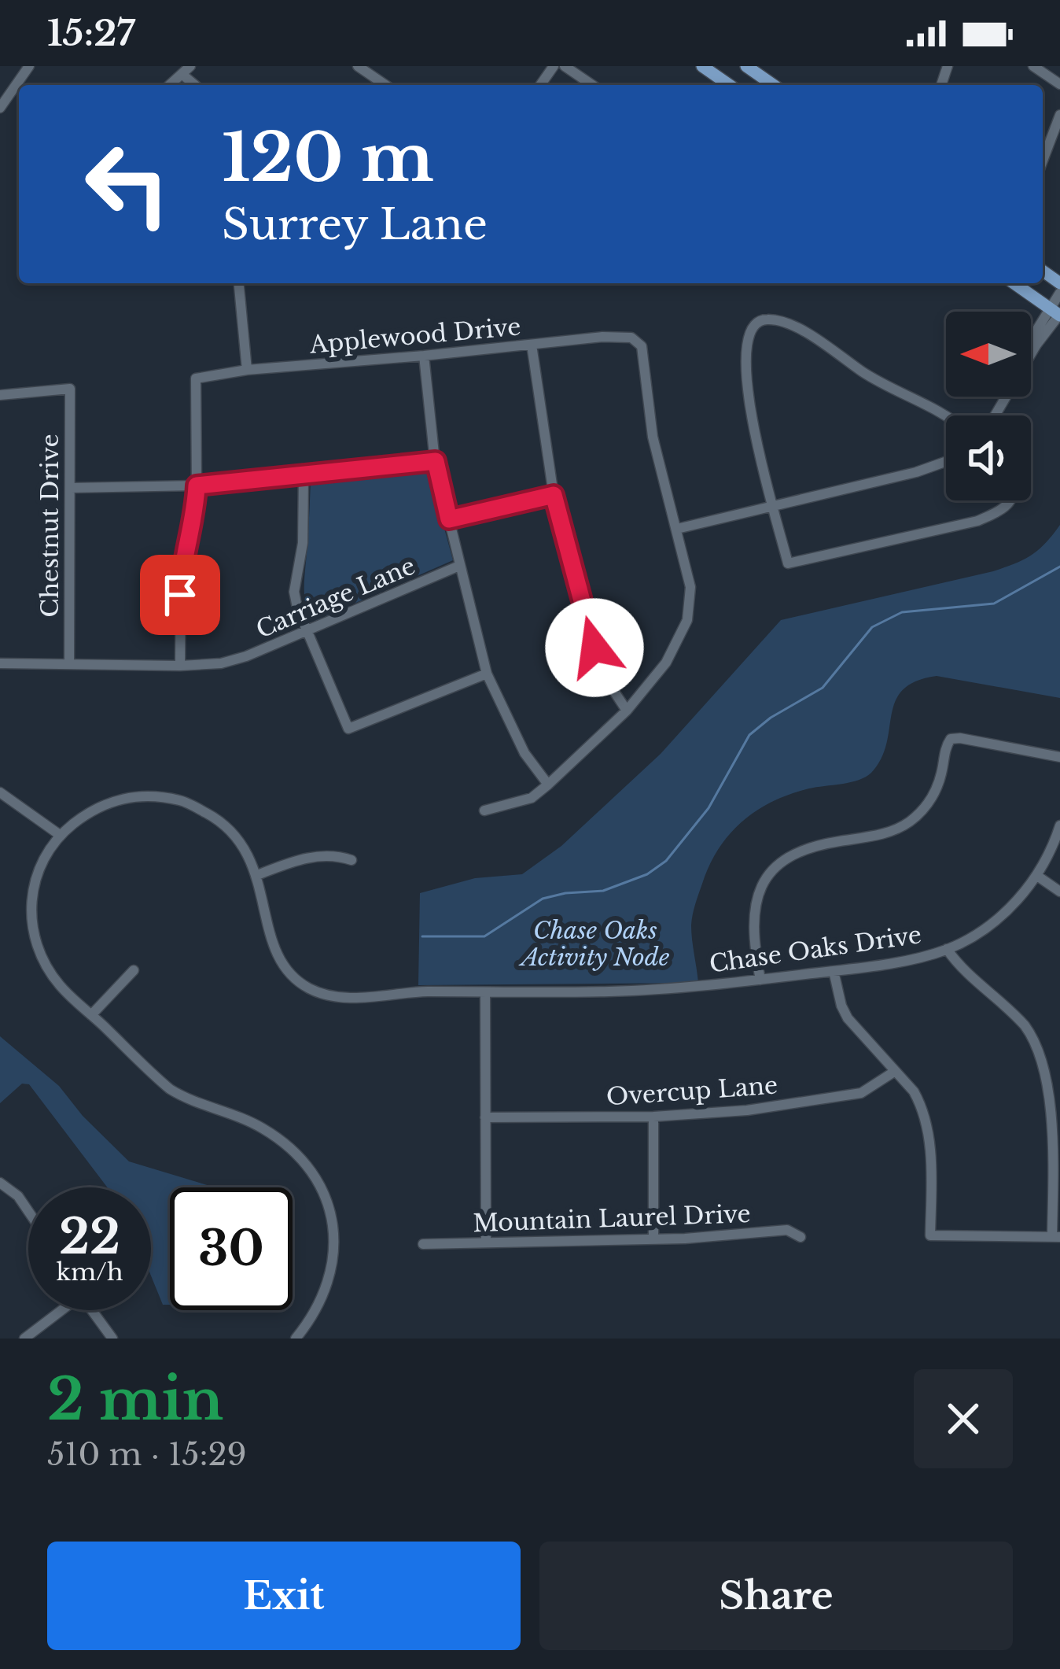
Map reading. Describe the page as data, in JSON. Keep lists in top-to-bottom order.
{
  "streets": {
    "street": [
      "Applewood Drive",
      "Chestnut Drive",
      "Carriage Lane",
      "Chase Oaks Drive",
      "Overcup Lane",
      "Mountain Laurel Drive"
    ]
  },
  "crossings": [
    ["Chestnut Drive", "Carriage Lane"]
  ],
  "parks": ["Chase Oaks Activity Node"],
  "north": "left",
  "page": {
    "status": "15:27",
    "turn": ["120 m", "Surrey Lane"],
    "speed": "22 km/h",
    "limit": "30",
    "heading": ["2 min", "510 m · 15:29"],
    "buttons": ["Exit", "Share"]
  }
}
